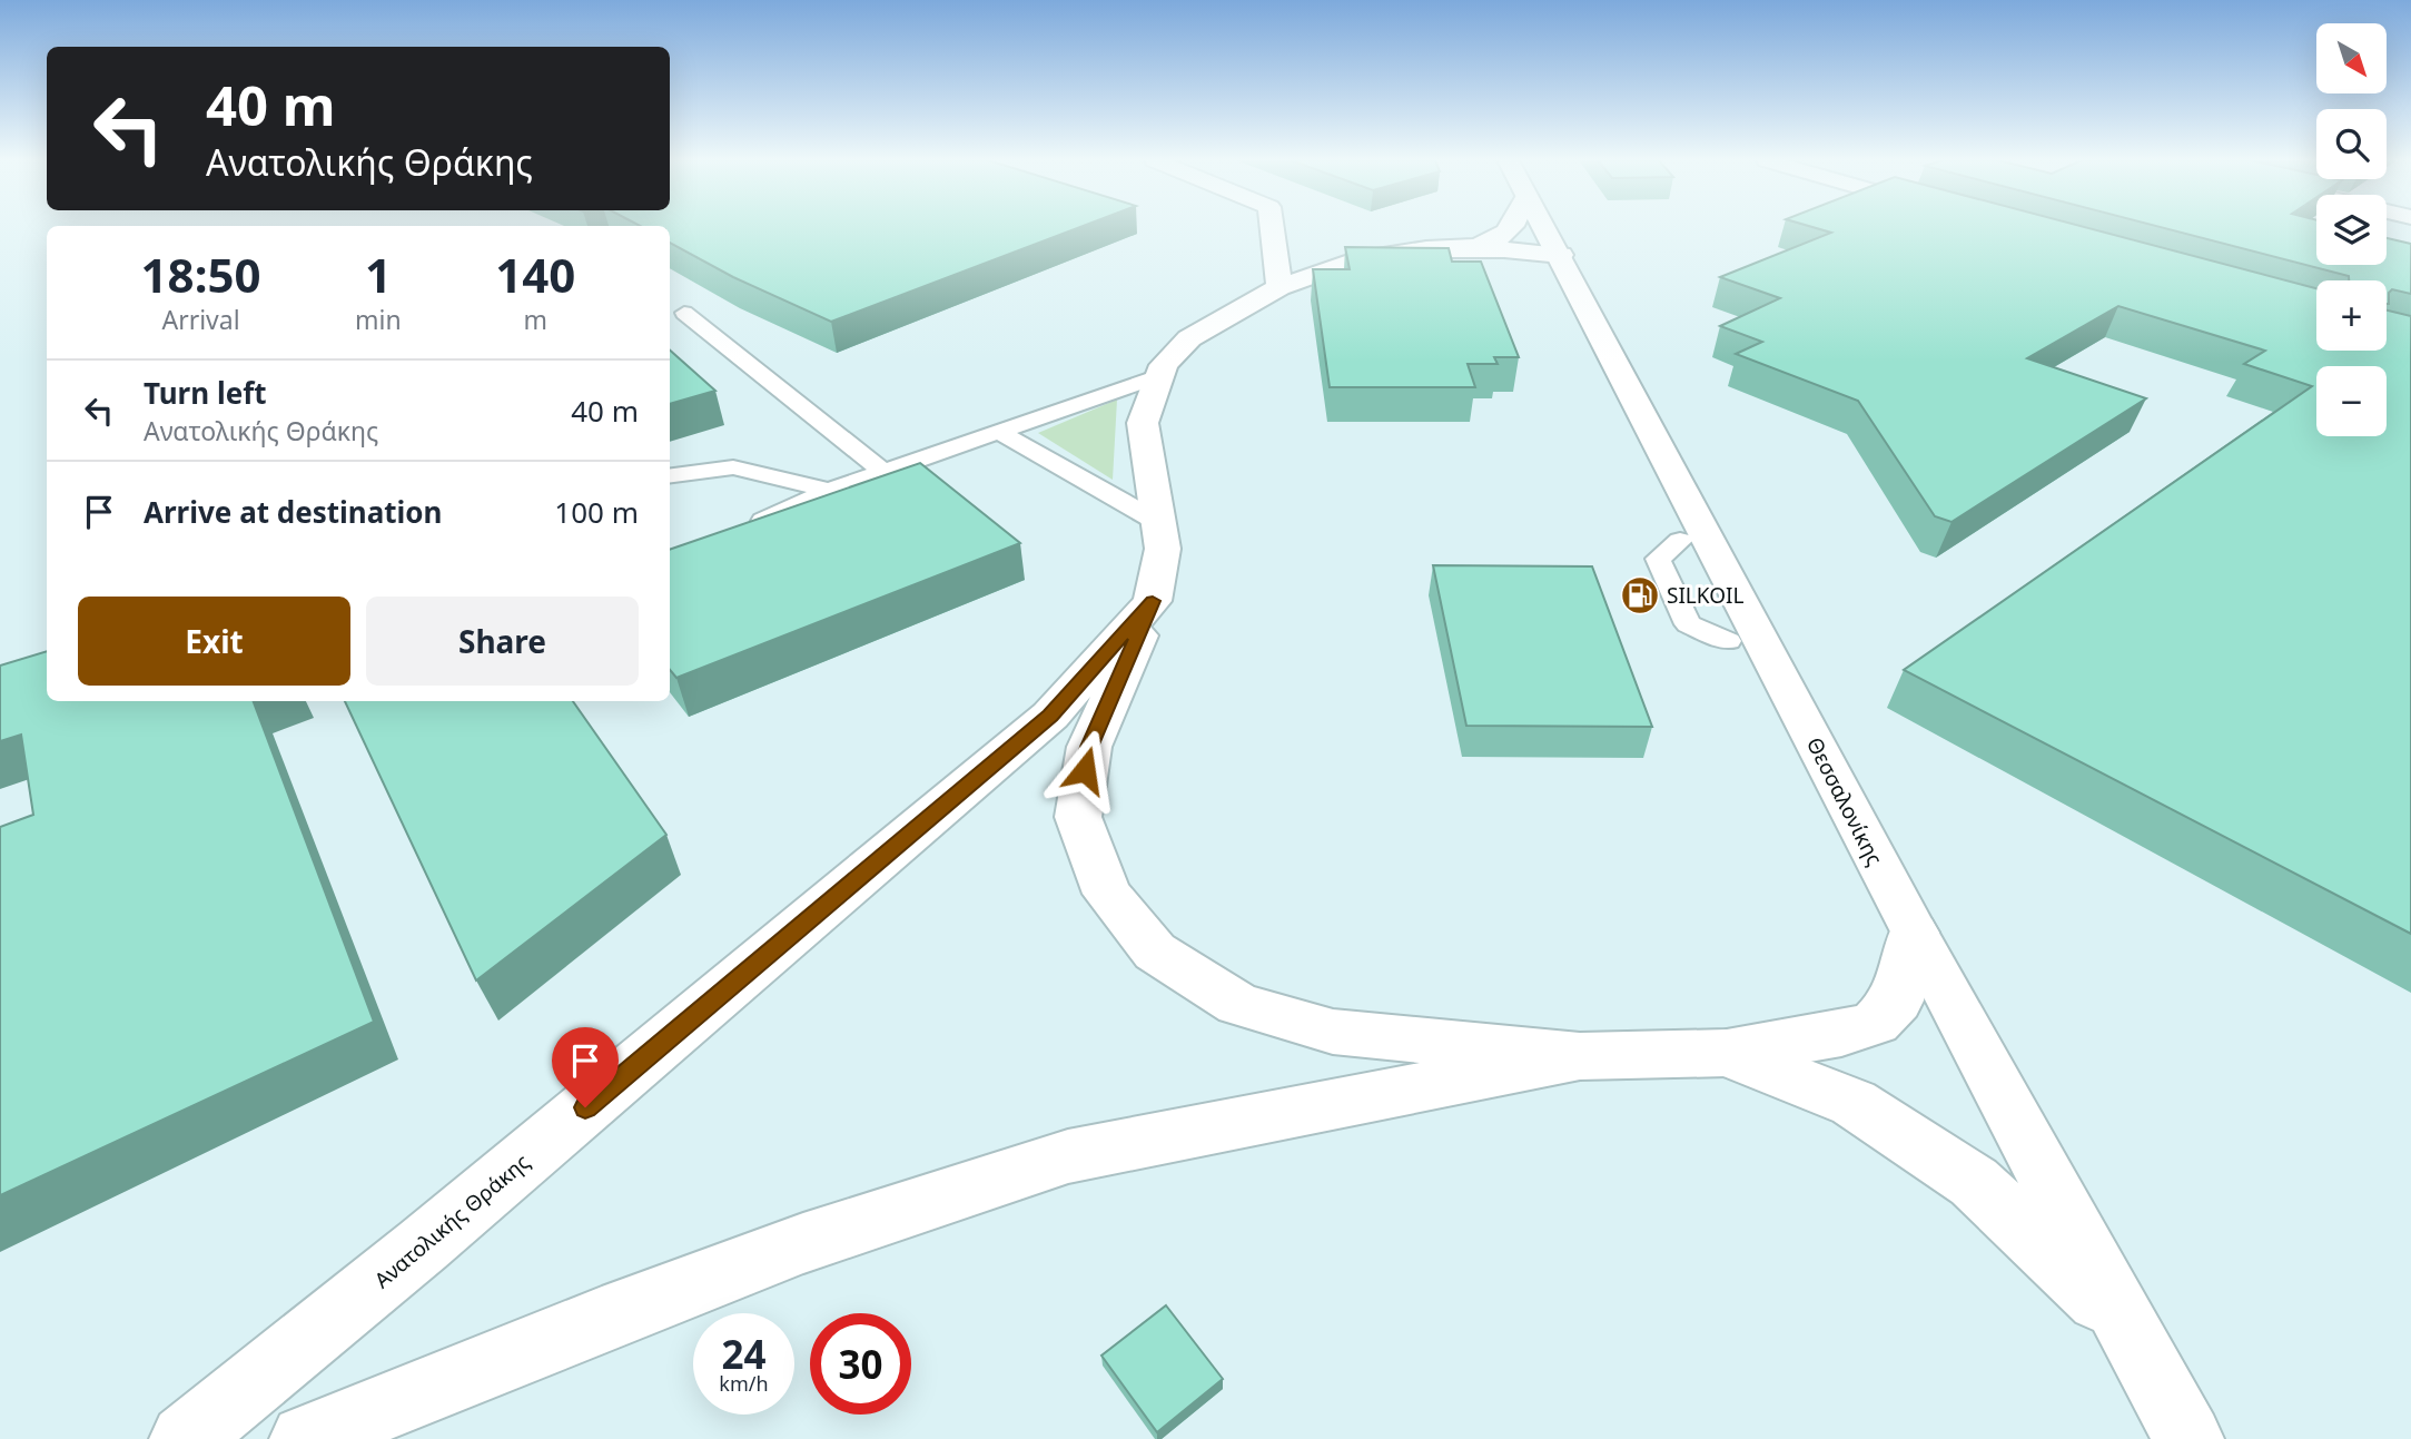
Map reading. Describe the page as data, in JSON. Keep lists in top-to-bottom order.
{
  "streets": {
    "street": ["Θεσσαλονίκης", "Ανατολικής Θράκης"]
  },
  "places": {
    "fuel station": ["SILKOIL"]
  },
  "north": "bottom right",
  "page": {
    "map_buttons": ["+", "−"],
    "turn": ["40 m", "Ανατολικής Θράκης"],
    "eta": [
      "18:50",
      "Arrival",
      "1",
      "min",
      "140",
      "m"
    ],
    "list": [
      {
        "name": "Turn left",
        "note": "Ανατολικής Θράκης",
        "value": "40 m"
      },
      {
        "name": "Arrive at destination",
        "value": "100 m"
      }
    ],
    "buttons": ["Exit", "Share"],
    "speed": "24 km/h",
    "limit": "30"
  }
}
